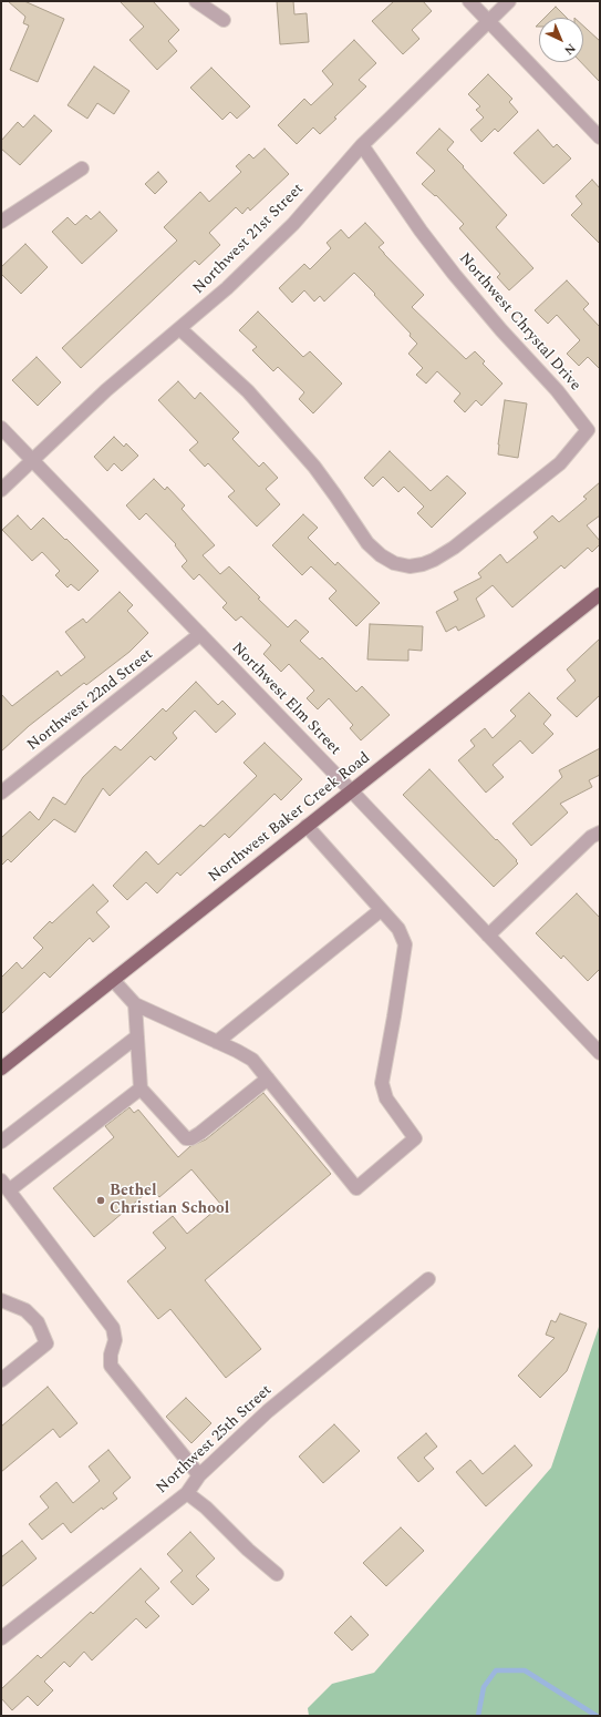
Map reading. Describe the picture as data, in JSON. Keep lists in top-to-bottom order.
{
  "streets": {
    "main road": ["Northwest Baker Creek Road"],
    "street": [
      "Northwest 21st Street",
      "Northwest Chrystal Drive",
      "Northwest Elm Street",
      "Northwest 22nd Street",
      "Northwest 25th Street"
    ]
  },
  "crossings": [
    ["Northwest 21st Street", "Northwest Chrystal Drive"],
    ["Northwest 21st Street", "Northwest Elm Street"],
    ["Northwest Elm Street", "Northwest 22nd Street"],
    ["Northwest Elm Street", "Northwest Baker Creek Road"]
  ],
  "places": ["Bethel Christian School"],
  "north": "bottom right"
}
